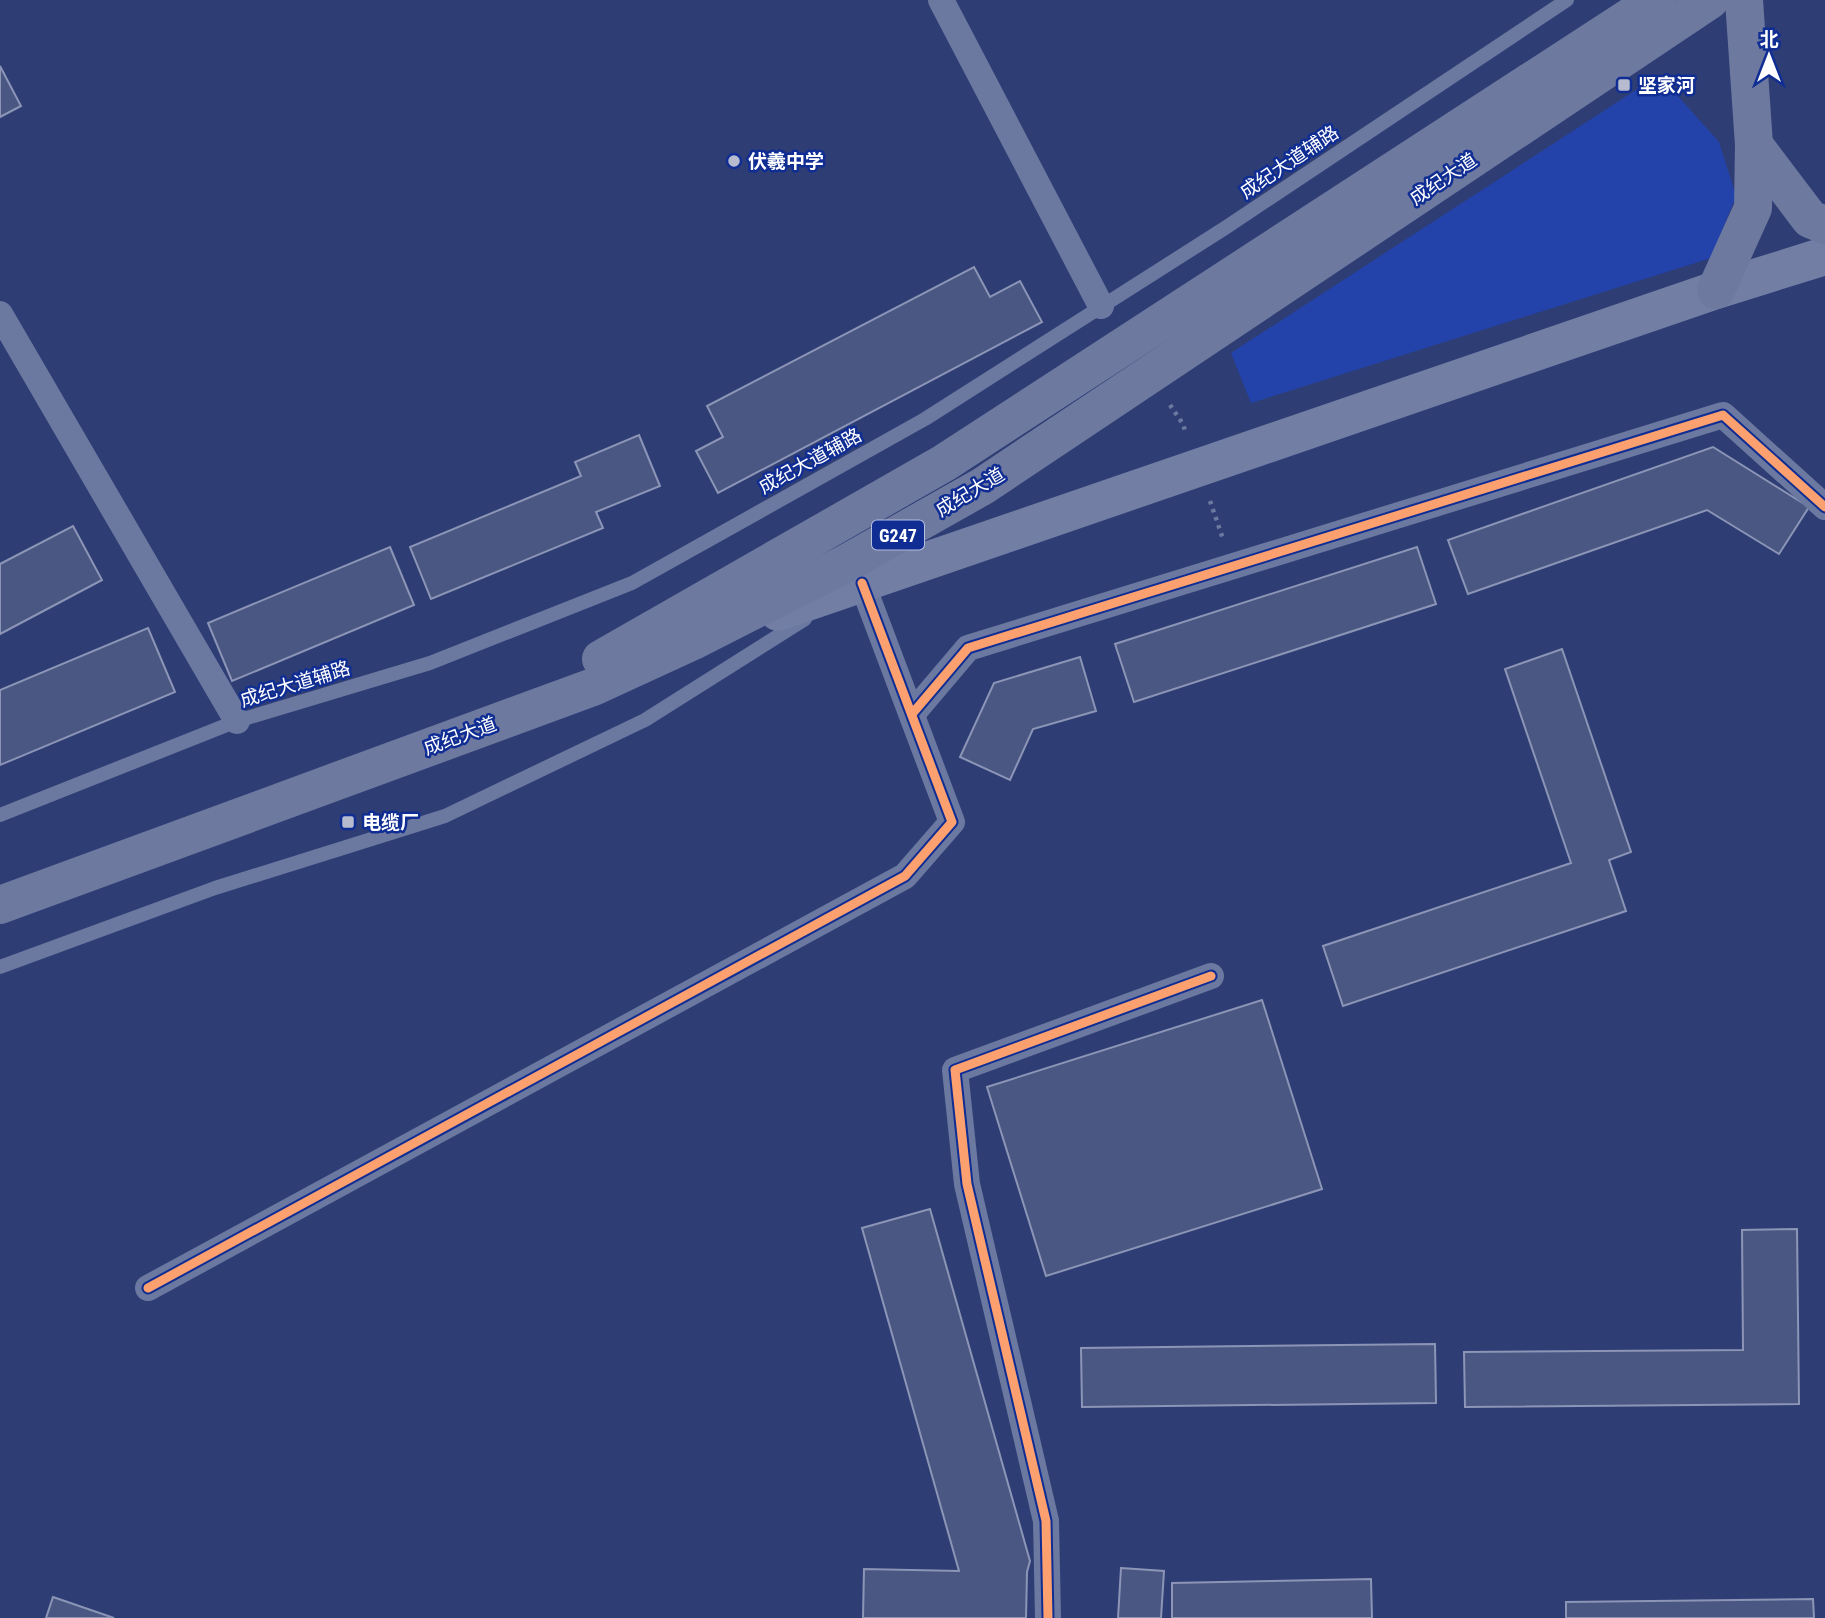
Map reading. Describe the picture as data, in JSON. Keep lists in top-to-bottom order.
{
  "streets": {
    "highway": ["成纪大道", "G247"],
    "lane": ["成纪大道辅路"]
  },
  "places": {
    "transit": ["坚家河", "电缆厂"],
    "other": ["伏羲中学"]
  },
  "north": "top"
}
